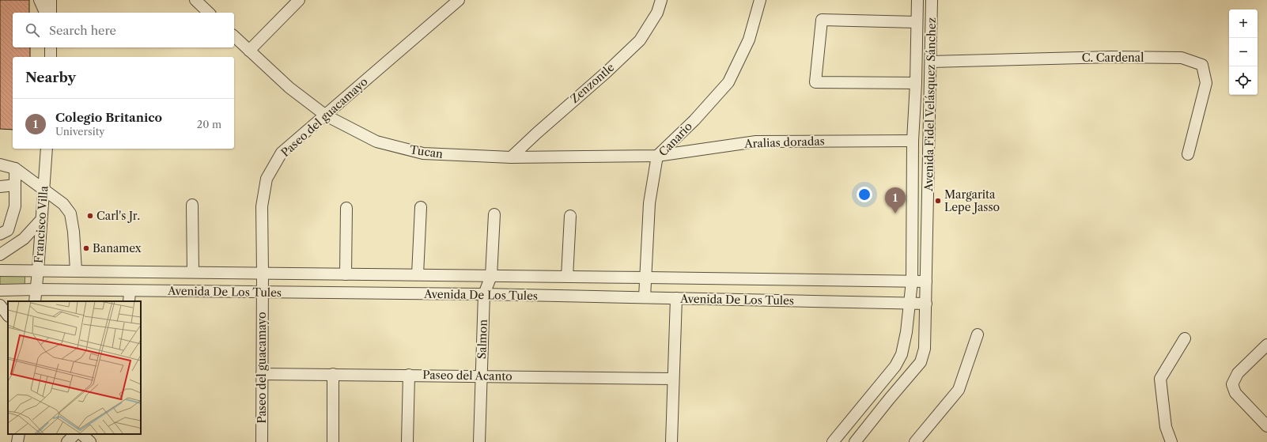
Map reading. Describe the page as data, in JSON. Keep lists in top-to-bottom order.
{
  "streets": {
    "street": [
      "C. Cardenal",
      "Zenzontle",
      "Avenida Fidel Velásquez Sánchez",
      "Paseo del guacamayo",
      "Canario",
      "Aralias doradas",
      "Tucan",
      "Francisco Villa",
      "Avenida De Los Tules",
      "Salmon",
      "Paseo del Acanto"
    ]
  },
  "crossings": [
    ["C. Cardenal", "Avenida Fidel Velásquez Sánchez"],
    ["Zenzontle", "Tucan"],
    ["Avenida Fidel Velásquez Sánchez", "Aralias doradas"],
    ["Avenida Fidel Velásquez Sánchez", "Avenida De Los Tules"],
    ["Paseo del guacamayo", "Tucan"],
    ["Paseo del guacamayo", "Avenida De Los Tules"],
    ["Paseo del guacamayo", "Paseo del Acanto"],
    ["Canario", "Aralias doradas"],
    ["Canario", "Tucan"],
    ["Canario", "Avenida De Los Tules"],
    ["Aralias doradas", "Tucan"],
    ["Francisco Villa", "Avenida De Los Tules"],
    ["Avenida De Los Tules", "Salmon"],
    ["Salmon", "Paseo del Acanto"]
  ],
  "places": ["Margarita Lepe Jasso", "Carl's Jr.", "Banamex"],
  "page": {
    "map_buttons": ["+", "−"],
    "search": "Search here",
    "heading": "Nearby",
    "list": [
      {
        "mark": "1",
        "name": "Colegio Britanico",
        "note": "University",
        "value": "20 m"
      }
    ],
    "pins": "1"
  }
}
